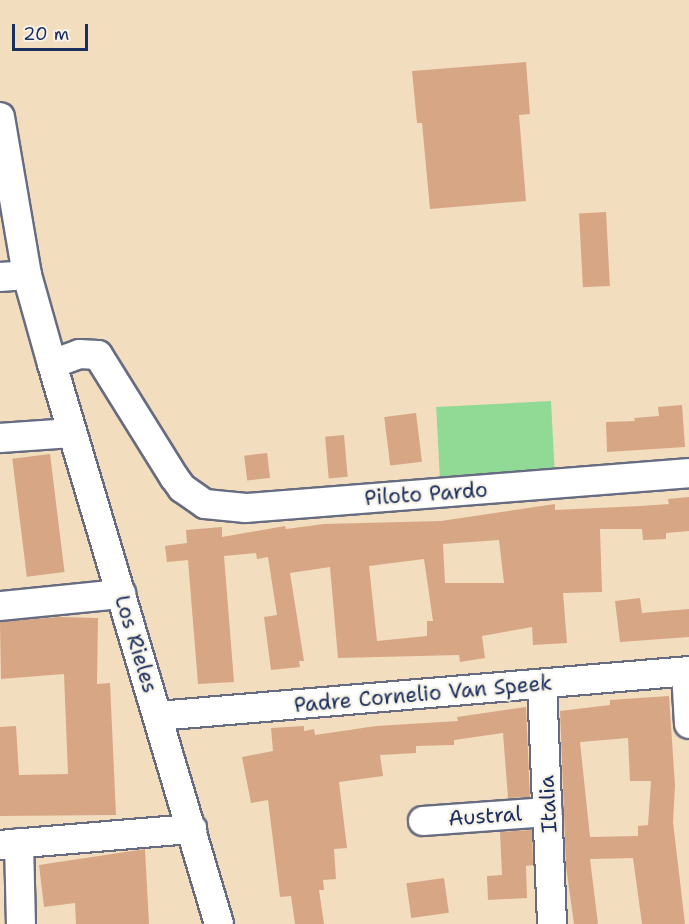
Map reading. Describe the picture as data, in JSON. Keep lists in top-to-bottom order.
{
  "streets": {
    "street": [
      "Piloto Pardo",
      "Los Rieles",
      "Padre Cornelio Van Speek",
      "Italia",
      "Austral"
    ]
  },
  "crossings": [
    ["Piloto Pardo", "Los Rieles"],
    ["Los Rieles", "Padre Cornelio Van Speek"],
    ["Padre Cornelio Van Speek", "Italia"],
    ["Italia", "Austral"]
  ],
  "scale_bar": "20 m"
}
